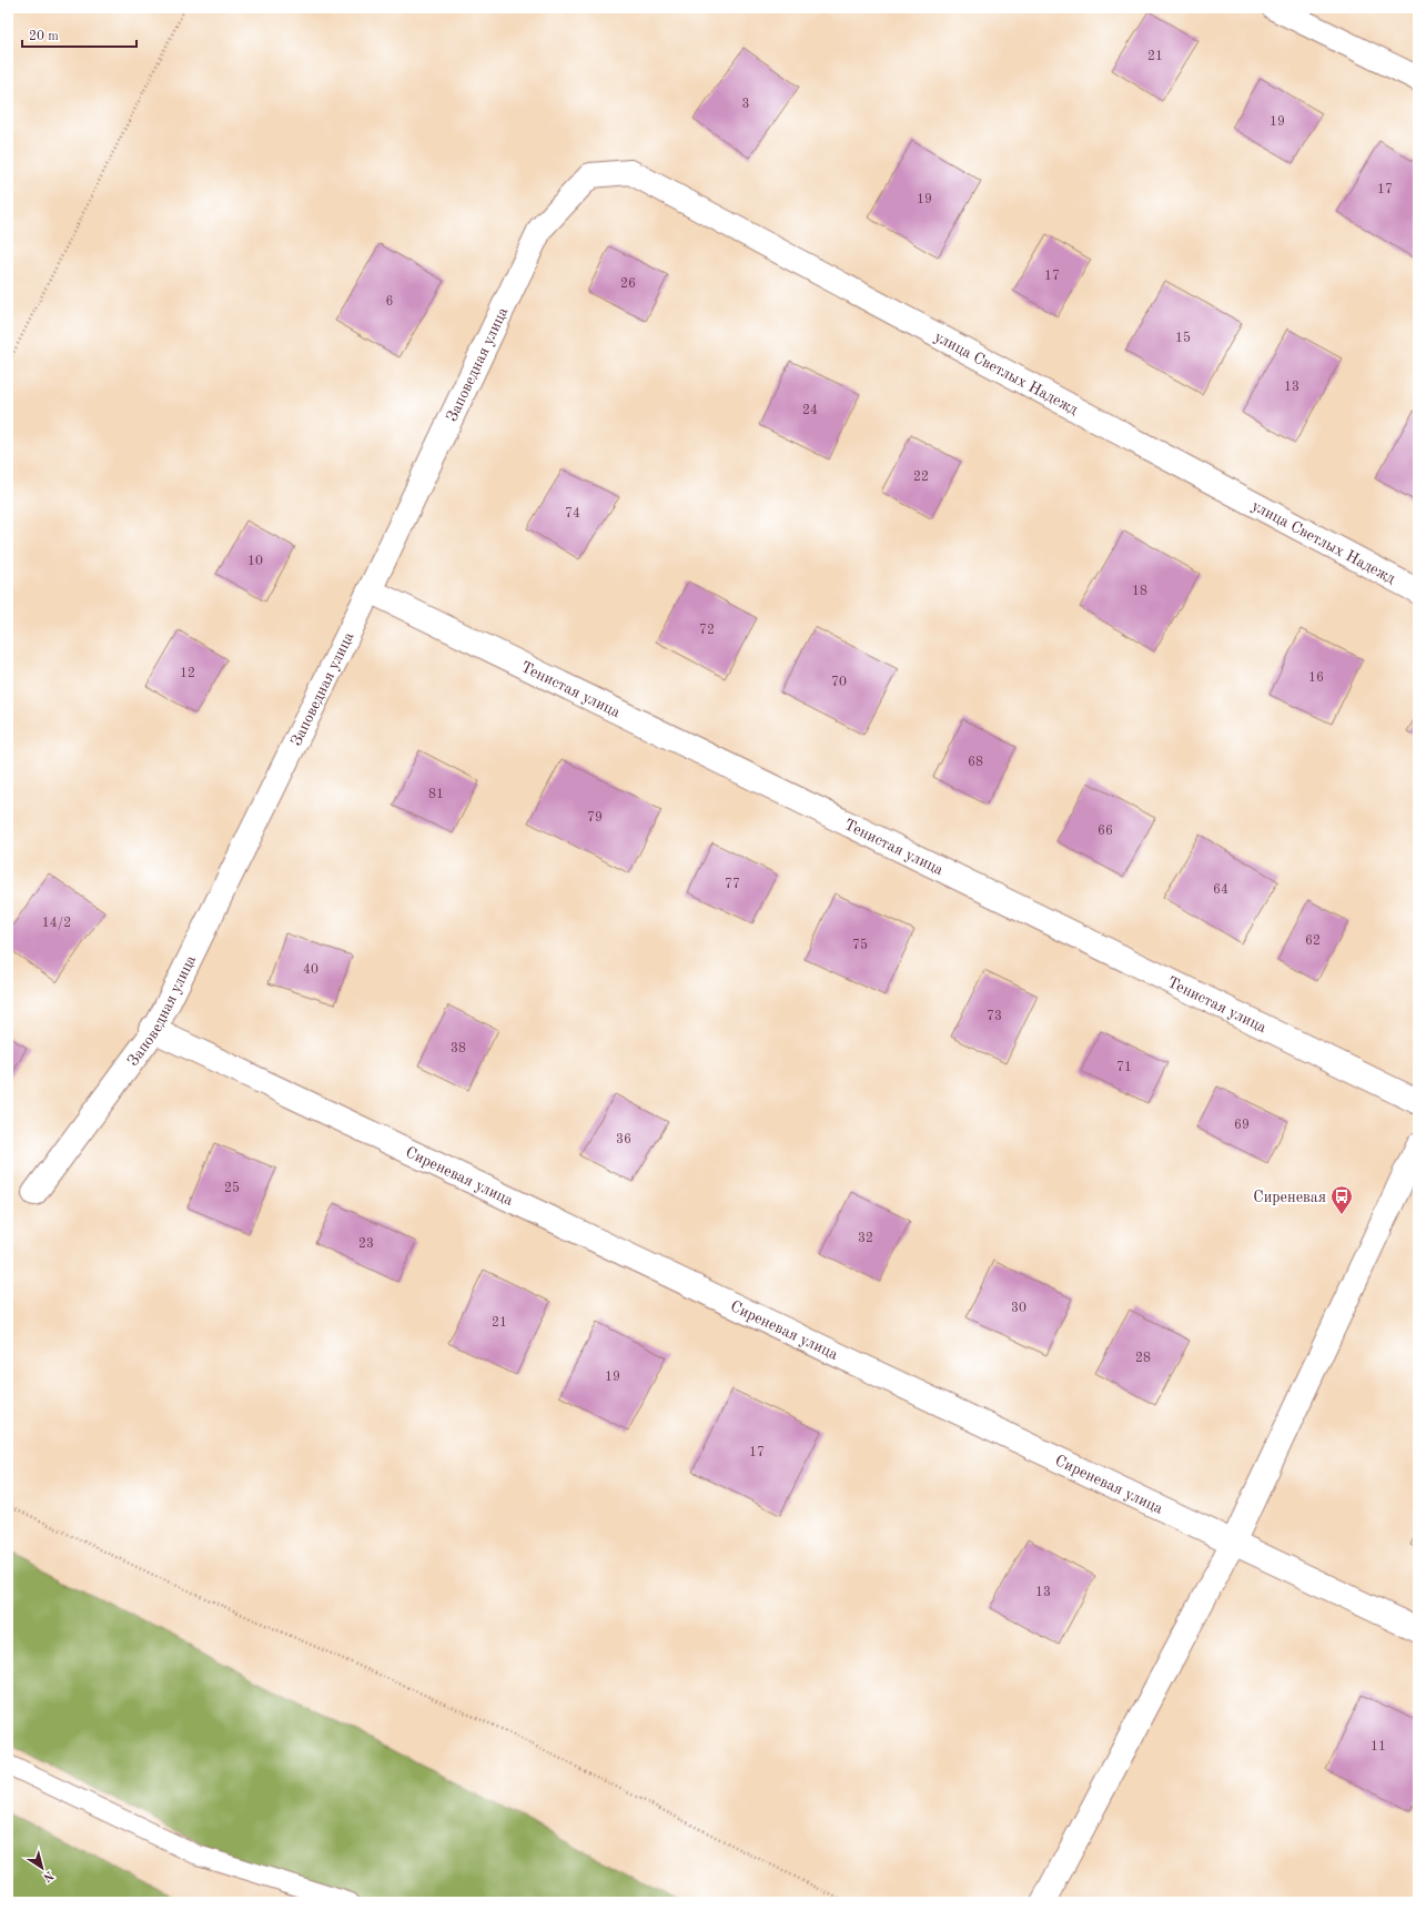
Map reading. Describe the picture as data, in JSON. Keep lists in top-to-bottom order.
{
  "streets": {
    "street": [
      "Заповедная улица",
      "улица Светлых Надежд",
      "Тенистая улица",
      "Сиреневая улица"
    ]
  },
  "crossings": [
    ["Заповедная улица", "улица Светлых Надежд"],
    ["Заповедная улица", "Тенистая улица"],
    ["Заповедная улица", "Сиреневая улица"]
  ],
  "places": {
    "bus stop": ["Сиреневая"]
  },
  "house_numbers": [
    "21",
    "3",
    "19",
    "17",
    "19",
    "17",
    "26",
    "6",
    "15",
    "13",
    "24",
    "22",
    "74",
    "10",
    "18",
    "72",
    "12",
    "16",
    "70",
    "68",
    "81",
    "79",
    "66",
    "77",
    "64",
    "14/2",
    "62",
    "75",
    "40",
    "73",
    "38",
    "71",
    "69",
    "36",
    "25",
    "32",
    "23",
    "30",
    "21",
    "28",
    "19",
    "17",
    "13",
    "11"
  ],
  "scale_bar": "20 m",
  "north": "bottom right"
}
